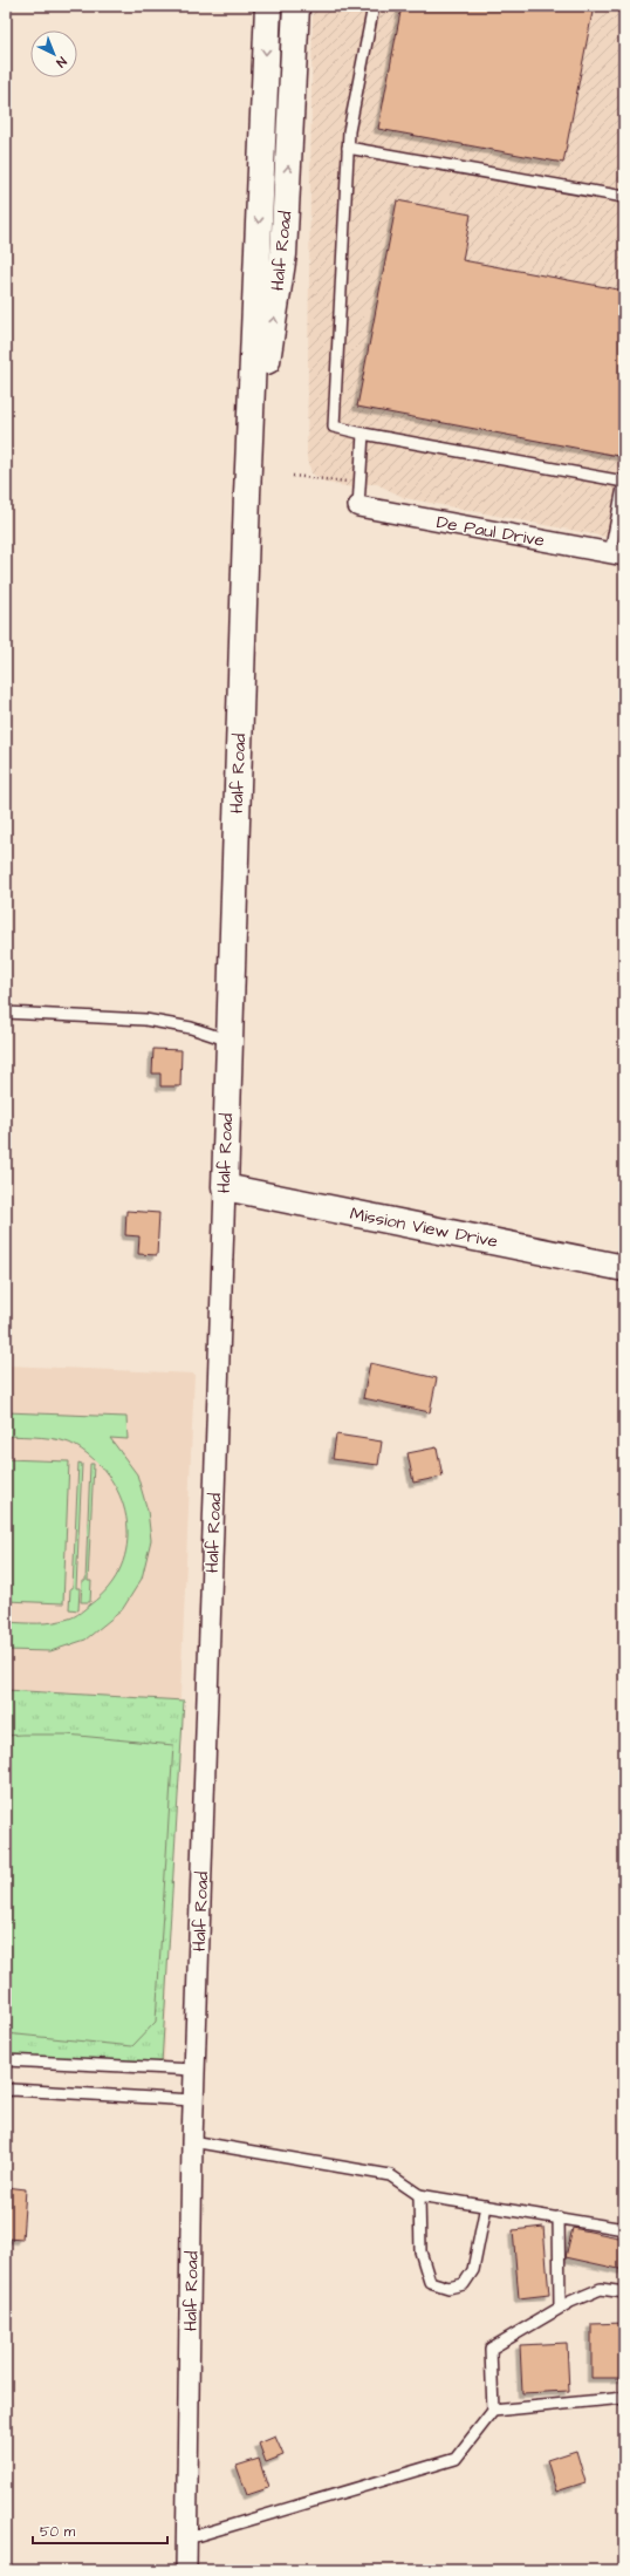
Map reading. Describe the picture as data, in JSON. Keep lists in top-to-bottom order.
{
  "streets": {
    "street": ["Half Road", "De Paul Drive", "Mission View Drive"]
  },
  "crossings": [
    ["Half Road", "Mission View Drive"]
  ],
  "scale_bar": "50 m",
  "north": "bottom right"
}
